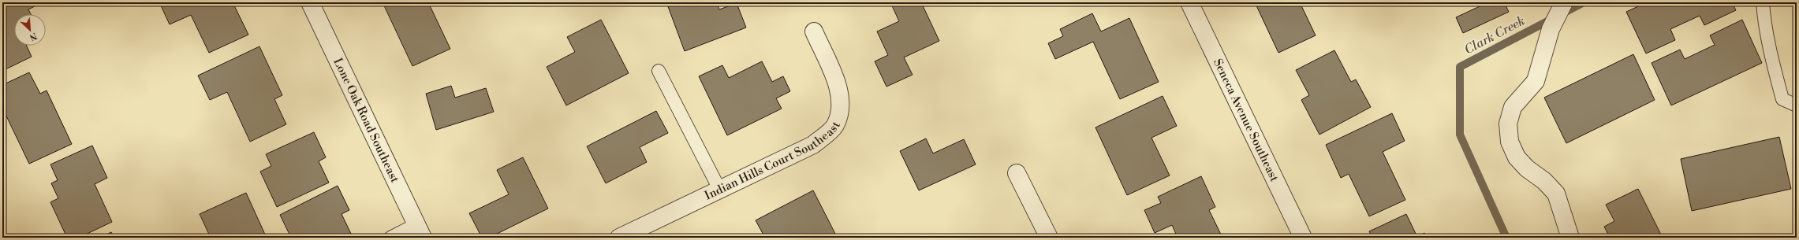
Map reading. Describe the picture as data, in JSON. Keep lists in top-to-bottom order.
{
  "streets": {
    "street": ["Seneca Avenue Southeast", "Lone Oak Road Southeast", "Indian Hills Court Southeast"]
  },
  "water": ["Clark Creek"],
  "north": "bottom right"
}
